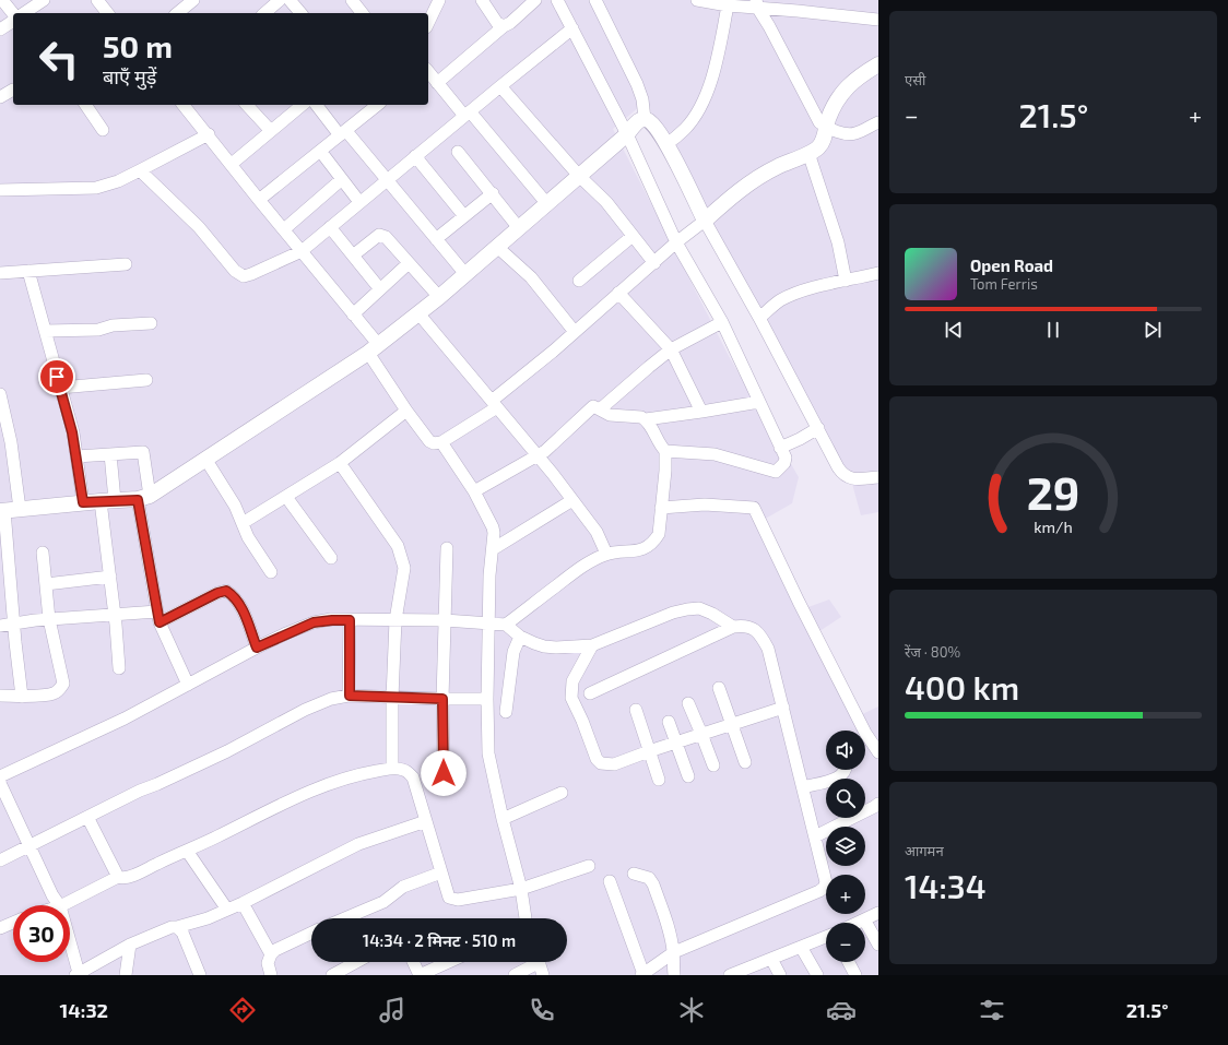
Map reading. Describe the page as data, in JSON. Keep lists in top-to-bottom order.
{
  "page": {
    "tile": [
      "एसी",
      ["रेंज · 80%", "400 km"],
      ["आगमन", "14:34"]
    ],
    "turn": ["50 m", "बाएँ मुड़ें"],
    "heat": ["−", "21.5°", "+"],
    "song": ["Open Road", "Tom Ferris"],
    "map_buttons": ["+", "−"],
    "limit": "30",
    "trip": "14:34 · 2 मिनट · 510 m",
    "tabs": ["14:32", "21.5°"],
    "gauge": ["29", "km/h"]
  }
}
